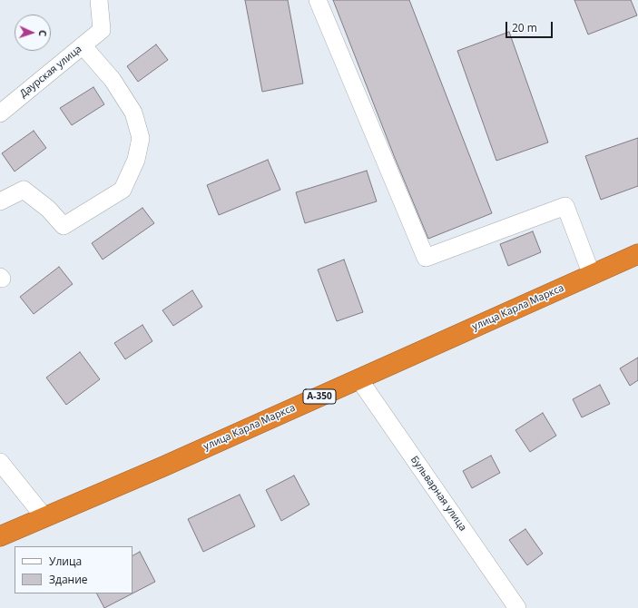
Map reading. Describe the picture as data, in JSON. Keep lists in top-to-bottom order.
{
  "streets": {
    "highway": ["улица Карла Маркса", "А-350"],
    "street": ["Даурская улица", "Бульварная улица"]
  },
  "crossings": [
    ["улица Карла Маркса", "Бульварная улица"]
  ],
  "legend": ["Улица", "Здание"],
  "scale_bar": "20 m",
  "north": "right"
}
